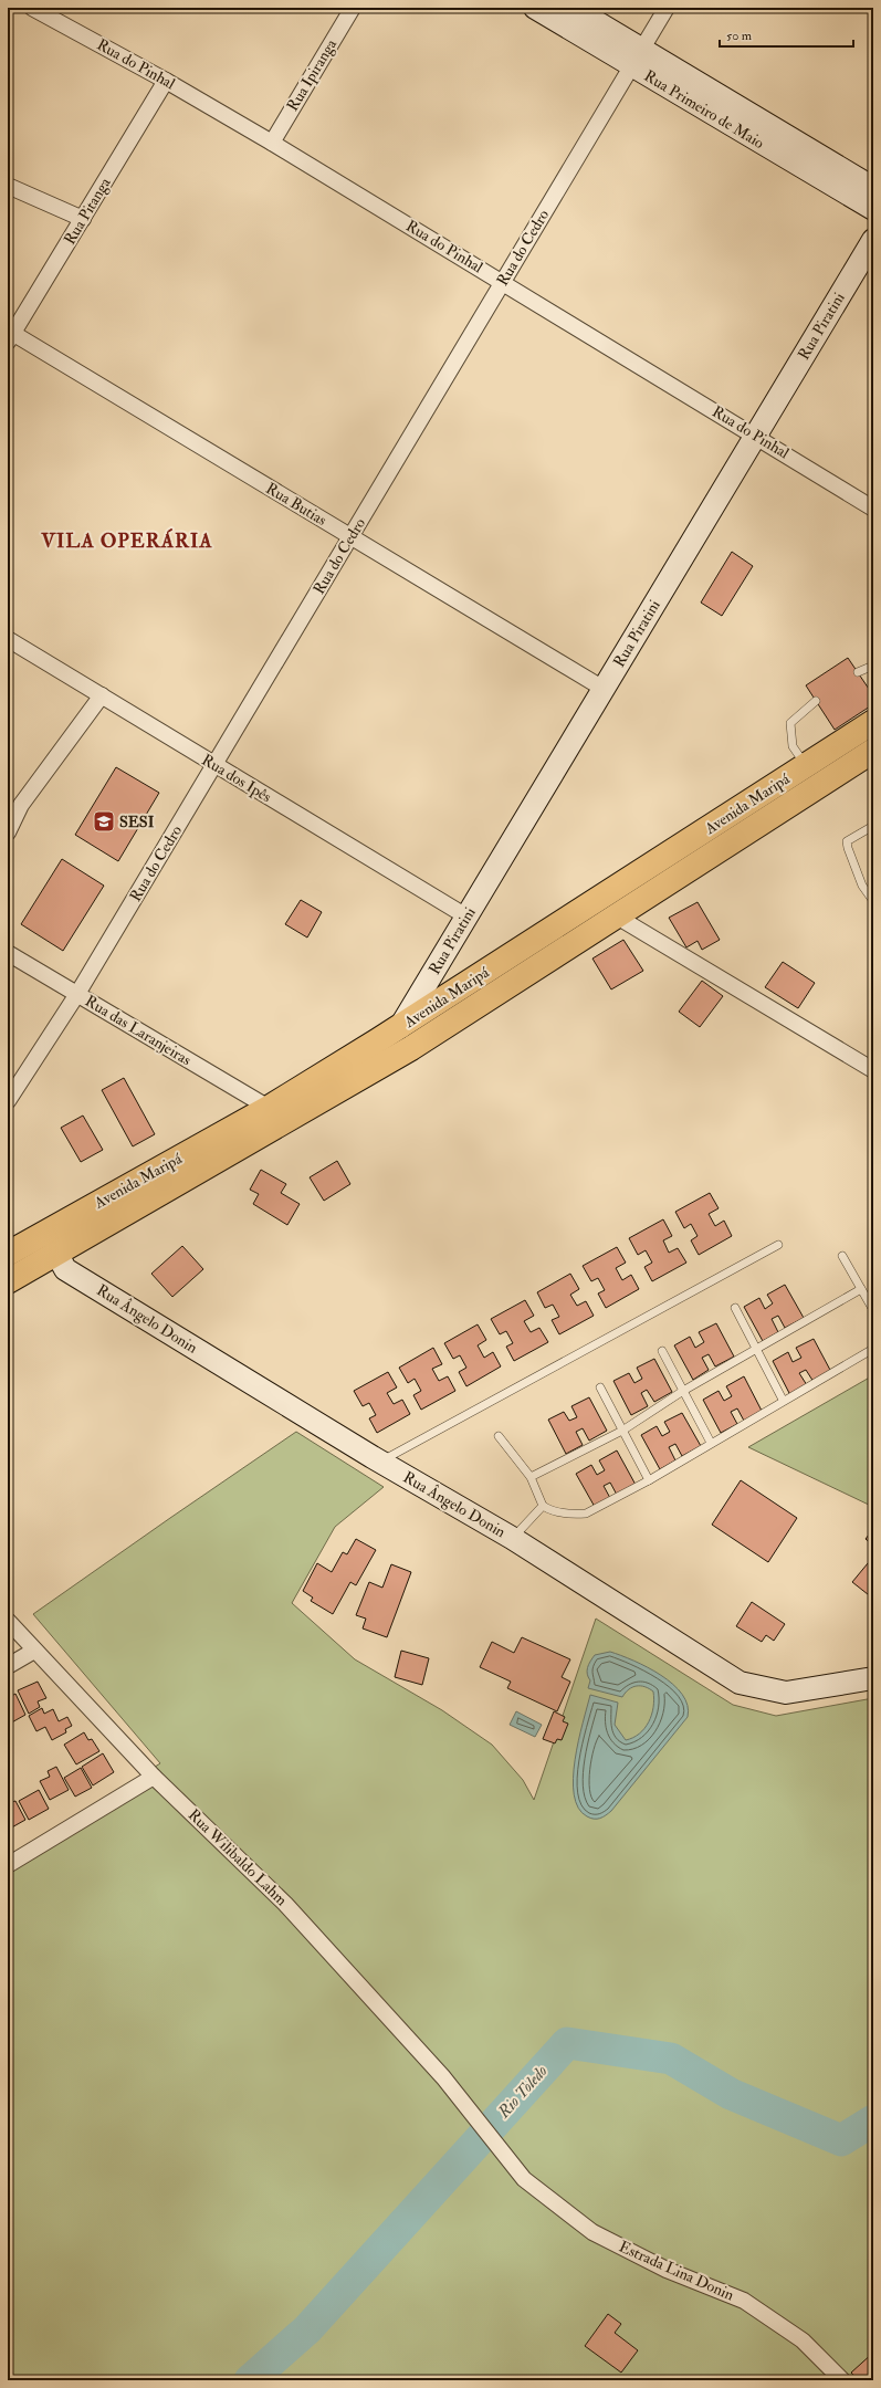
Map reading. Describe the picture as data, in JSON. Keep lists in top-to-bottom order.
{
  "streets": {
    "main road": ["Avenida Maripá"],
    "street": [
      "Rua do Pinhal",
      "Rua Ipiranga",
      "Rua Primeiro de Maio",
      "Rua Pitanga",
      "Rua do Cedro",
      "Rua Piratini",
      "Rua Butias",
      "Rua dos Ipês",
      "Rua das Laranjeiras",
      "Rua Ângelo Donin",
      "Rua Wilibaldo Lahm",
      "Estrada Lina Donin"
    ]
  },
  "crossings": [
    ["Rua do Pinhal", "Rua Ipiranga"],
    ["Rua do Pinhal", "Rua Pitanga"],
    ["Rua do Pinhal", "Rua do Cedro"],
    ["Rua do Pinhal", "Rua Piratini"],
    ["Rua Primeiro de Maio", "Rua do Cedro"],
    ["Rua Pitanga", "Rua Butias"],
    ["Rua do Cedro", "Rua Butias"],
    ["Rua do Cedro", "Rua dos Ipês"],
    ["Rua do Cedro", "Rua das Laranjeiras"],
    ["Rua Piratini", "Rua Butias"],
    ["Rua Piratini", "Rua dos Ipês"],
    ["Rua Piratini", "Avenida Maripá"],
    ["Avenida Maripá", "Rua das Laranjeiras"],
    ["Avenida Maripá", "Rua Ângelo Donin"],
    ["Rua Wilibaldo Lahm", "Estrada Lina Donin"]
  ],
  "districts": ["VILA OPERÁRIA"],
  "water": ["Rio Toledo"],
  "places": {
    "school or university": ["SESI"]
  },
  "scale_bar": "50 m"
}
